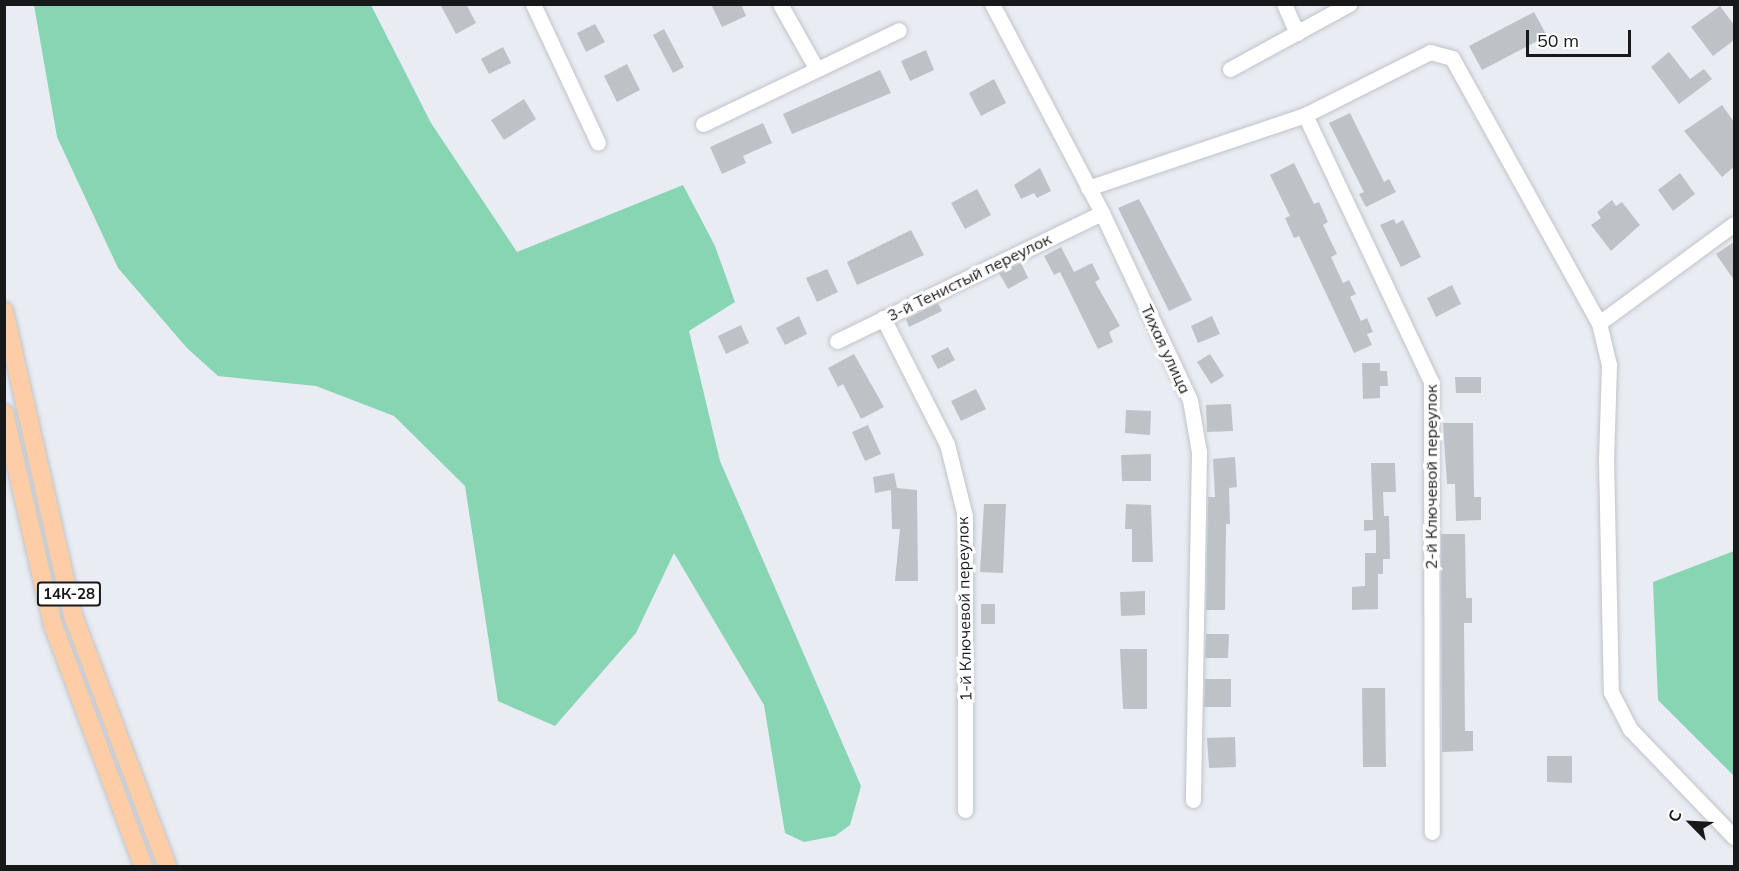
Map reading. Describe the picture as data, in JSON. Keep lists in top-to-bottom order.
{
  "streets": {
    "main road": ["14К-28"],
    "street": [
      "3-й Тенистый переулок",
      "Тихая улица",
      "2-й Ключевой переулок",
      "1-й Ключевой переулок"
    ]
  },
  "crossings": [
    ["3-й Тенистый переулок", "Тихая улица"],
    ["3-й Тенистый переулок", "1-й Ключевой переулок"]
  ],
  "scale_bar": "50 m",
  "north": "top left"
}
